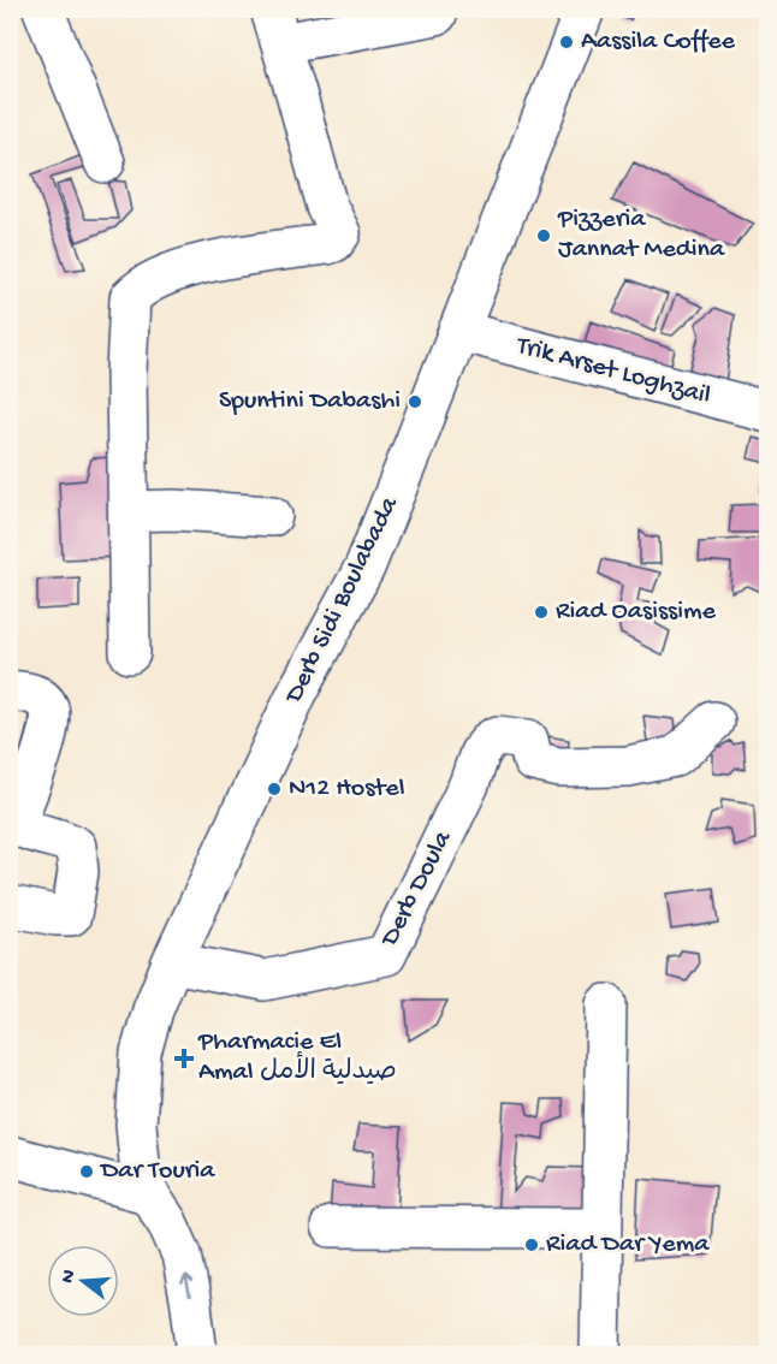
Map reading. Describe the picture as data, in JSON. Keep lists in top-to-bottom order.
{
  "streets": {
    "street": ["Trik Arset Loghzail", "Derb Sidi Boulabada", "Derb Doula"]
  },
  "crossings": [
    ["Trik Arset Loghzail", "Derb Sidi Boulabada"],
    ["Derb Sidi Boulabada", "Derb Doula"]
  ],
  "places": {
    "other": [
      "Aassila Coffee",
      "Pizzeria Jannat Medina",
      "Spuntini Dabashi",
      "Riad Oasissime",
      "N12 Hostel",
      "Dar Touria",
      "Riad Dar Yema"
    ],
    "health": ["Pharmacie El Amal صيدلية الأمل"]
  },
  "north": "left"
}
